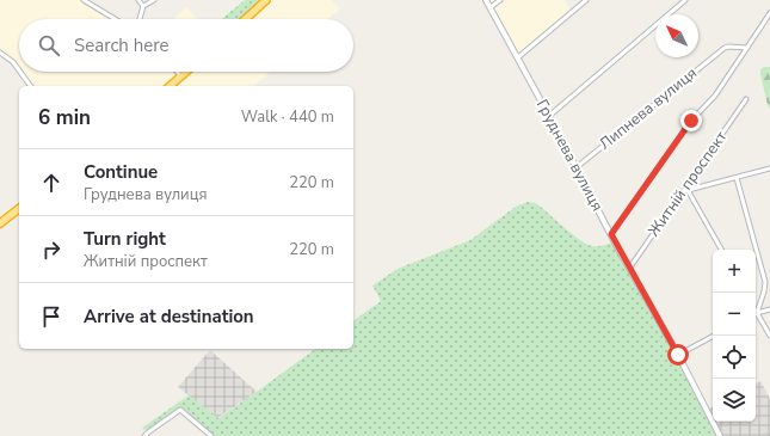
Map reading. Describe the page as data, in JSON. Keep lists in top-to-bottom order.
{
  "streets": {
    "street": ["Липнева вулиця", "Груднева вулиця", "Житній проспект"]
  },
  "crossings": [
    ["Липнева вулиця", "Груднева вулиця"],
    ["Липнева вулиця", "Житній проспект"],
    ["Груднева вулиця", "Житній проспект"]
  ],
  "north": "top left",
  "page": {
    "search": "Search here",
    "heading": ["6 min", "Walk · 440 m"],
    "list": [
      ["Continue", "Груднева вулиця", "220 m"],
      ["Turn right", "Житній проспект", "220 m"],
      "Arrive at destination"
    ],
    "map_buttons": ["+", "−"]
  }
}
